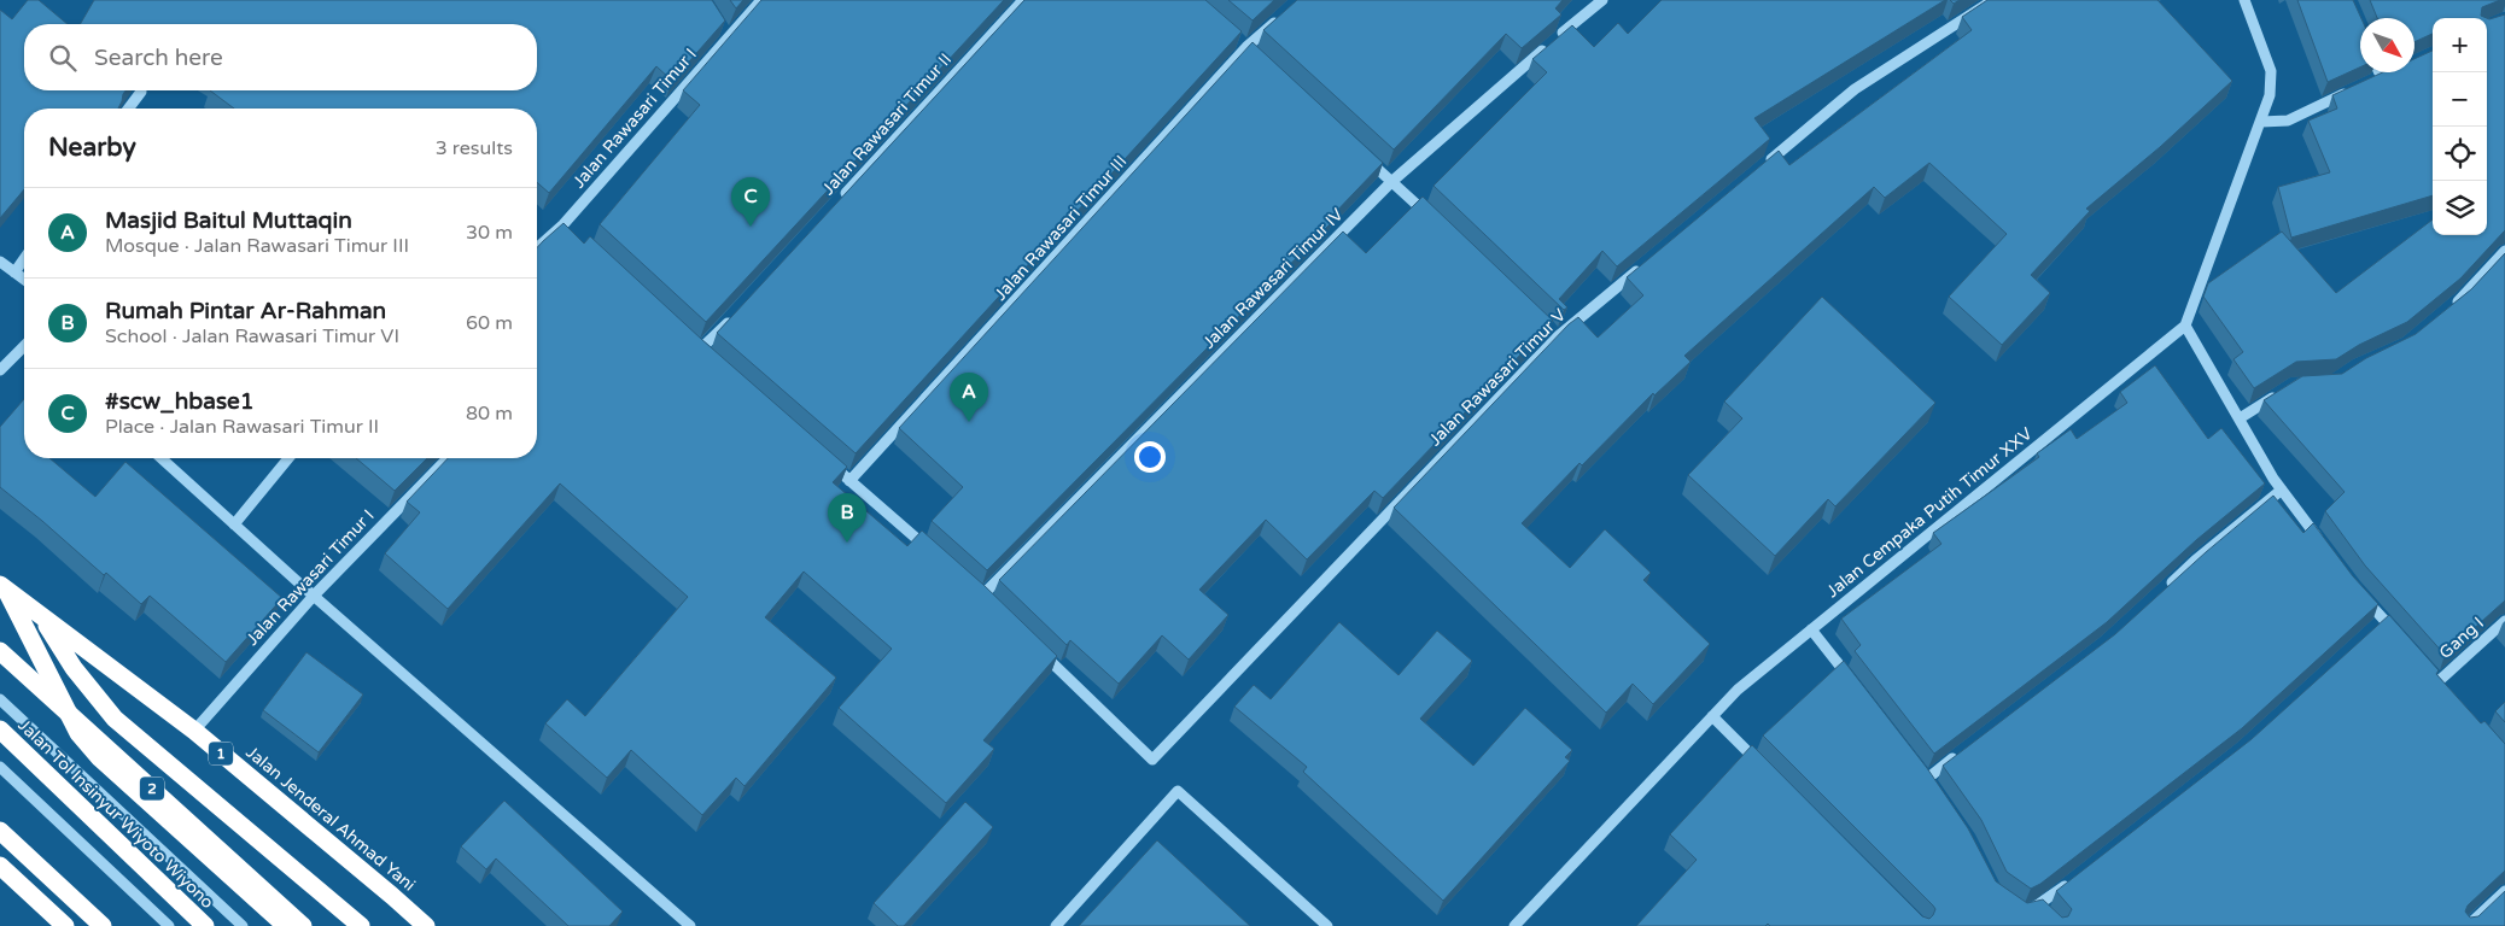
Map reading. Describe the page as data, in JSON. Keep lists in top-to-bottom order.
{
  "streets": {
    "highway": [
      "1",
      "2",
      "Jalan Tol Insinyur Wiyoto Wiyono",
      "Jalan Jenderal Ahmad Yani"
    ],
    "street": [
      "Jalan Rawasari Timur I",
      "Jalan Rawasari Timur II",
      "Jalan Rawasari Timur III",
      "Jalan Rawasari Timur IV",
      "Jalan Rawasari Timur V",
      "Jalan Cempaka Putih Timur XXV",
      "Gang I"
    ]
  },
  "crossings": [
    ["Jalan Rawasari Timur I", "Jalan Jenderal Ahmad Yani"]
  ],
  "north": "bottom right",
  "page": {
    "map_buttons": ["+", "−"],
    "search": "Search here",
    "heading": ["Nearby", "3 results"],
    "pins": ["C", "A", "B"],
    "list": [
      {
        "mark": "A",
        "name": "Masjid Baitul Muttaqin",
        "note": "Mosque · Jalan Rawasari Timur III",
        "value": "30 m"
      },
      {
        "mark": "B",
        "name": "Rumah Pintar Ar-Rahman",
        "note": "School · Jalan Rawasari Timur VI",
        "value": "60 m"
      },
      {
        "mark": "C",
        "name": "#scw_hbase1",
        "note": "Place · Jalan Rawasari Timur II",
        "value": "80 m"
      }
    ]
  }
}
